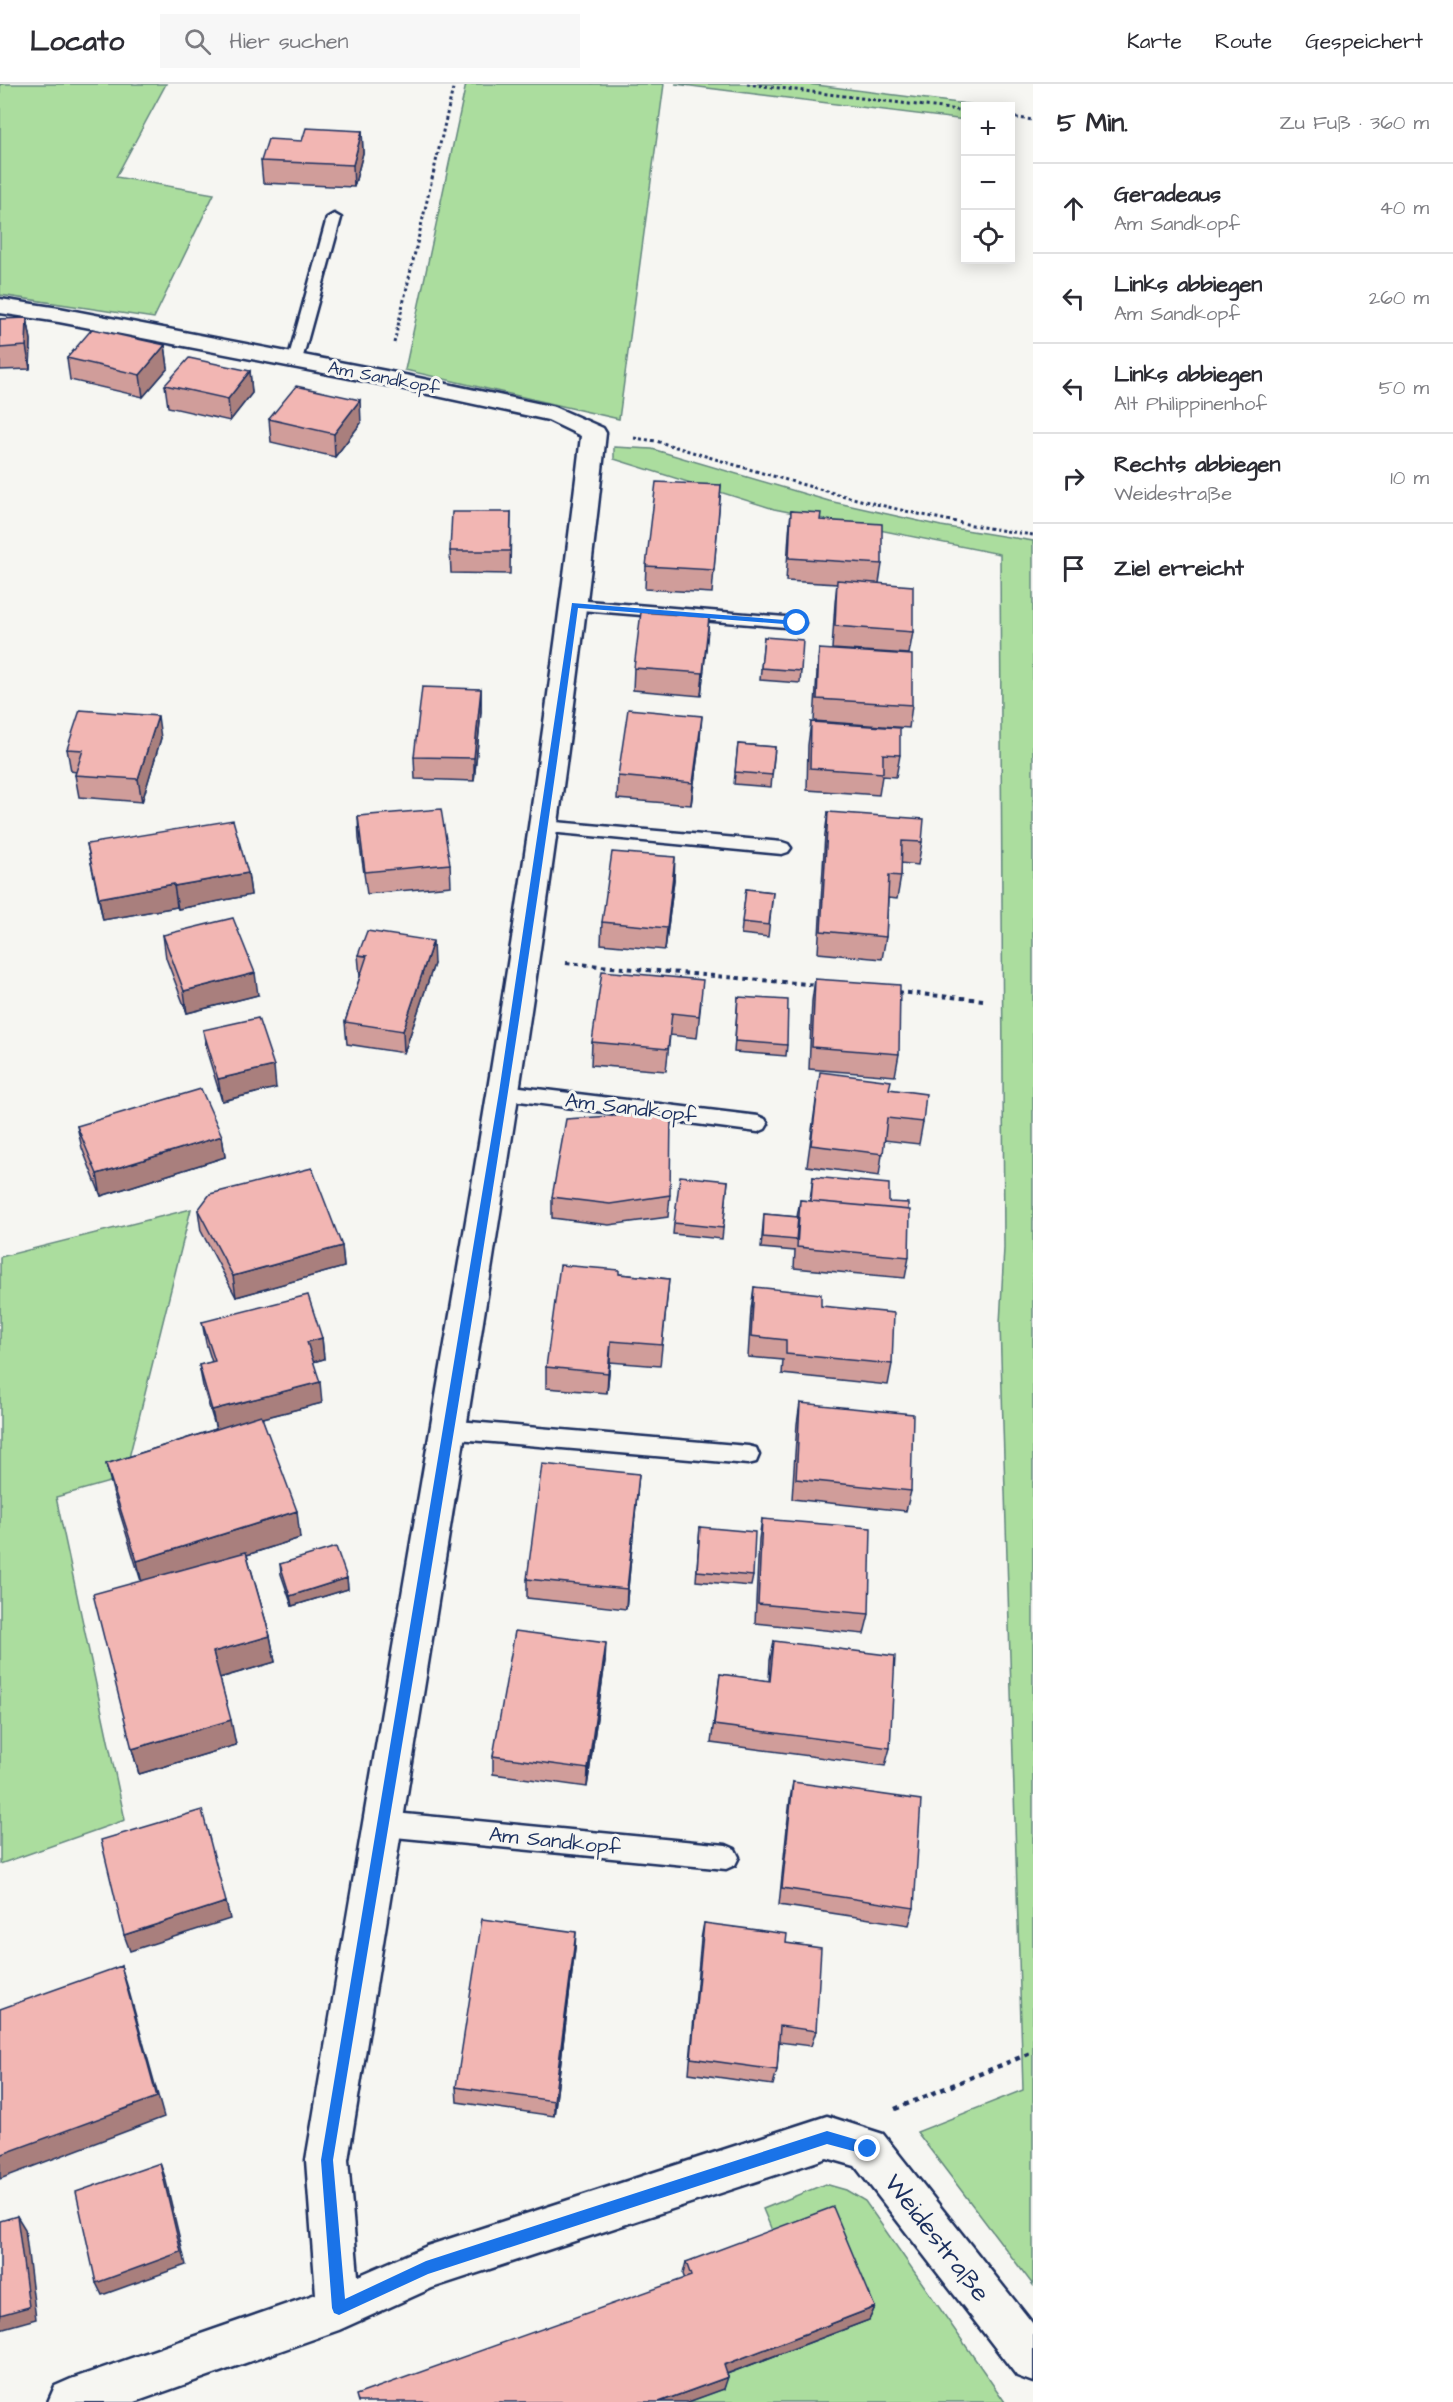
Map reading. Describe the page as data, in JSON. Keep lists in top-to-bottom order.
{
  "streets": {
    "street": ["Am Sandkopf", "Weidestraße"]
  },
  "page": {
    "header": "Locato",
    "search": "Hier suchen",
    "nav": ["Karte", "Route", "Gespeichert"],
    "heading": ["5 Min.", "Zu Fuß · 360 m"],
    "map_buttons": ["+", "−"],
    "list": [
      ["Geradeaus", "Am Sandkopf", "40 m"],
      ["Links abbiegen", "Am Sandkopf", "260 m"],
      ["Links abbiegen", "Alt Philippinenhof", "50 m"],
      ["Rechts abbiegen", "Weidestraße", "10 m"],
      "Ziel erreicht"
    ]
  }
}
